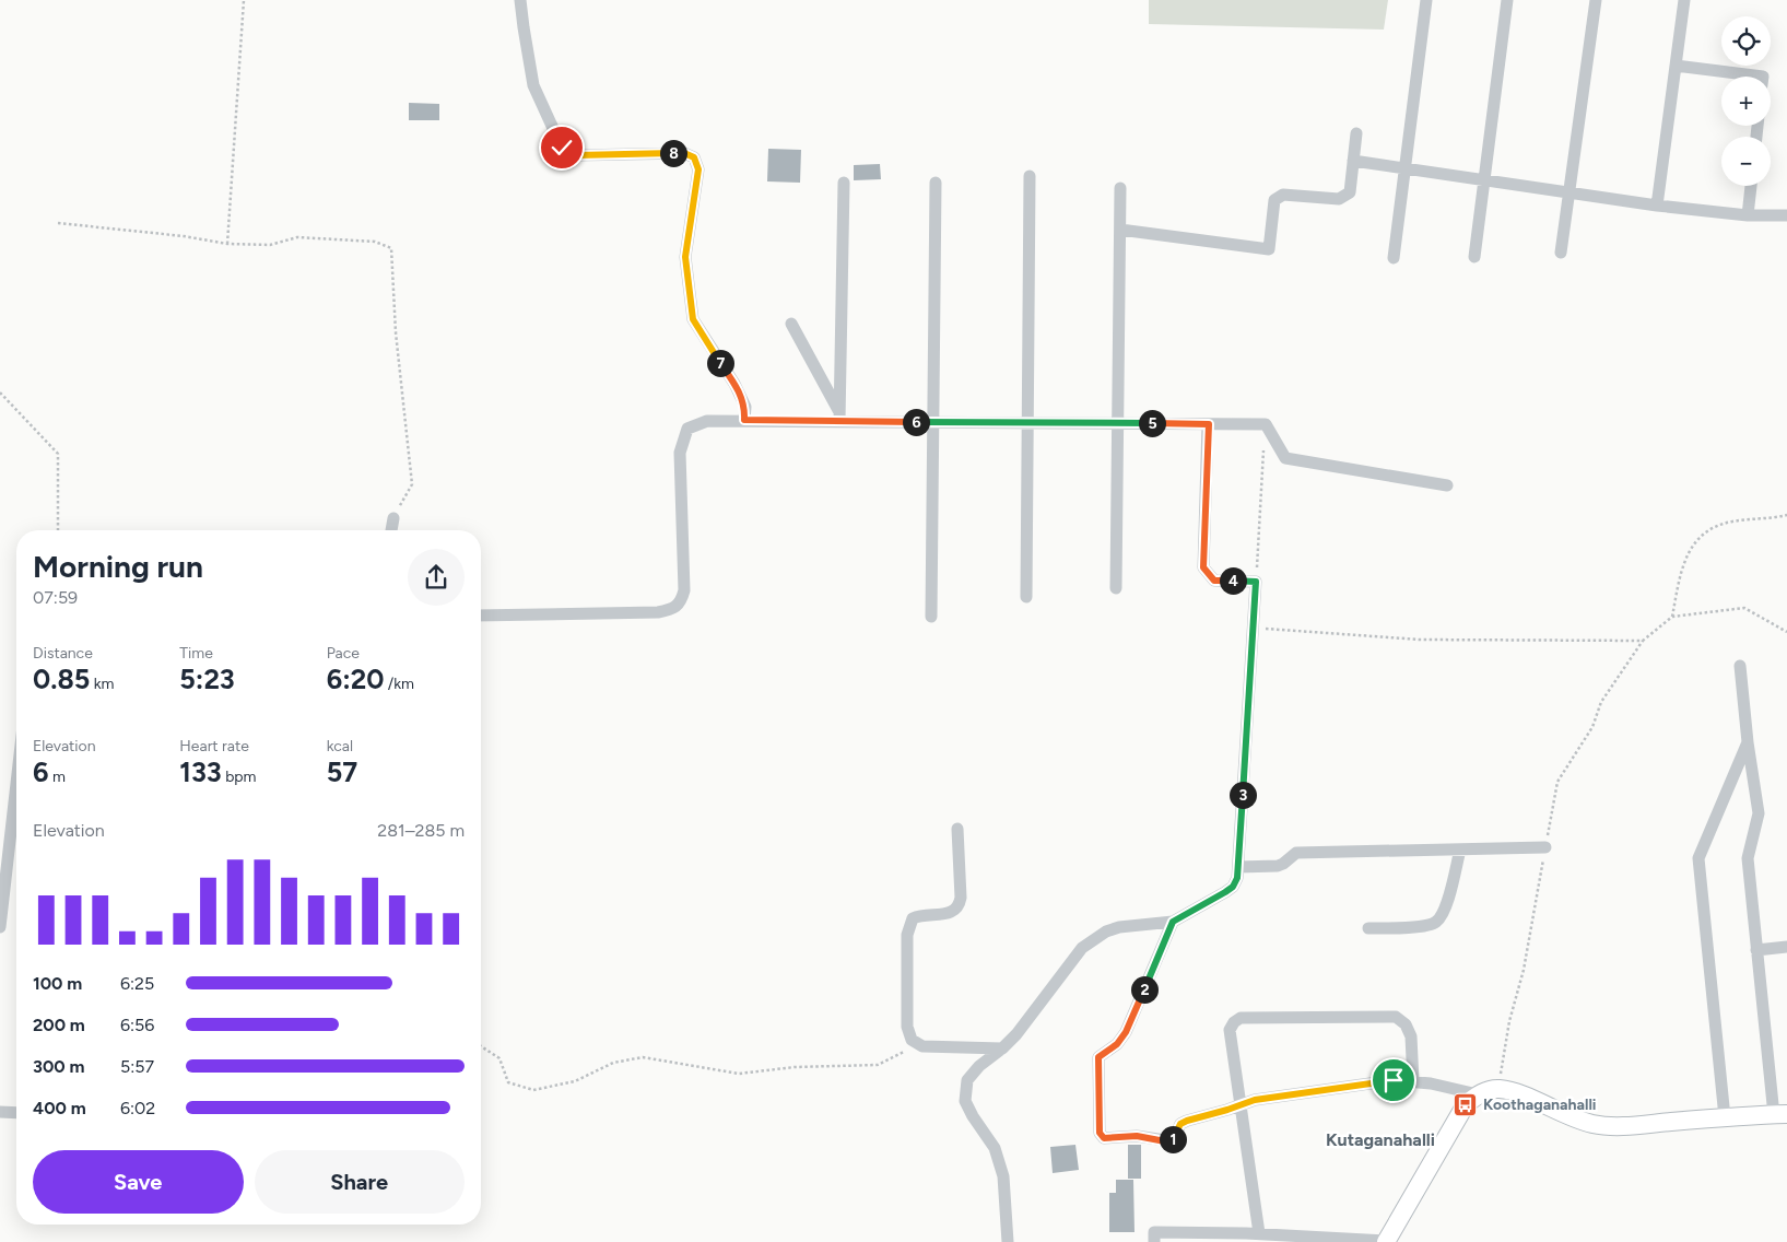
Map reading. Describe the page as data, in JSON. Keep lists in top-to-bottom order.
{
  "districts": ["Kutaganahalli"],
  "places": {
    "bus stop": ["Koothaganahalli"]
  },
  "page": {
    "map_buttons": ["+", "−"],
    "pins": [
      "8",
      "7",
      "6",
      "5",
      "4",
      "3",
      "2",
      "1"
    ],
    "heading": ["Morning run", "07:59"],
    "stats": [
      ["Distance", "0.85 km"],
      ["Time", "5:23"],
      ["Pace", "6:20 /km"],
      ["Elevation", "6 m"],
      ["Heart rate", "133 bpm"],
      ["kcal", "57"]
    ],
    "chart": ["Elevation", "281–285 m"],
    "list": [
      {
        "name": "100 m",
        "note": "6:25"
      },
      {
        "name": "200 m",
        "note": "6:56"
      },
      {
        "name": "300 m",
        "note": "5:57"
      },
      {
        "name": "400 m",
        "note": "6:02"
      }
    ],
    "buttons": ["Save", "Share"]
  }
}
